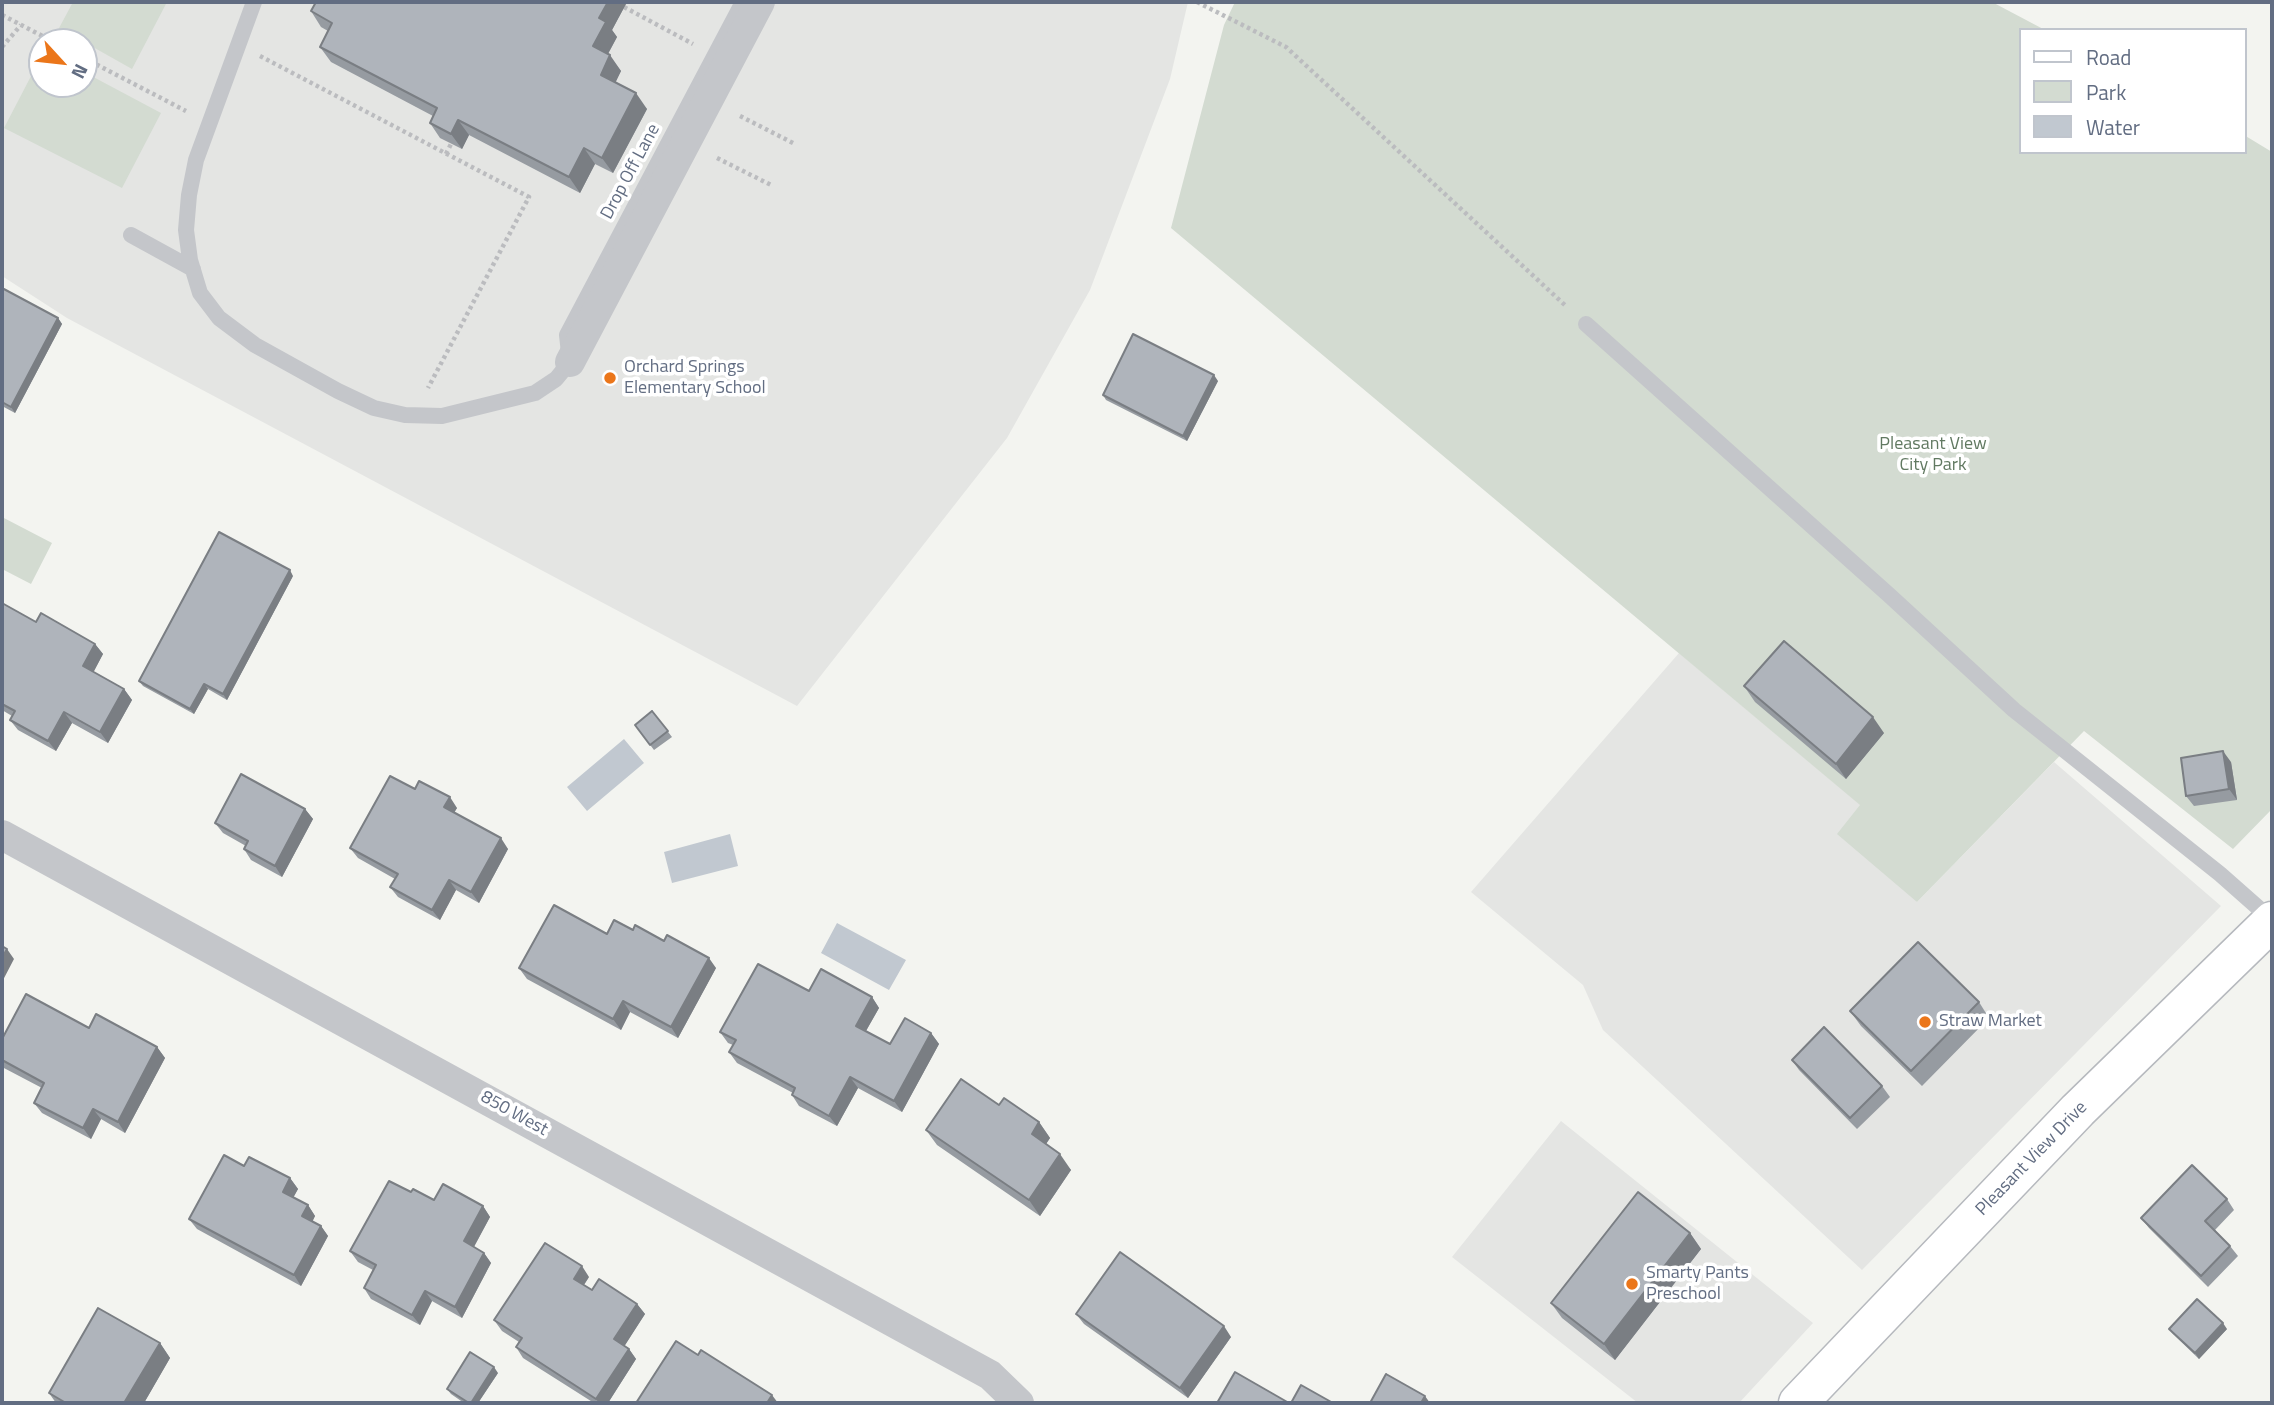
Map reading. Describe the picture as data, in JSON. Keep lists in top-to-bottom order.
{
  "streets": {
    "main road": ["Pleasant View Drive"],
    "street": ["850 West"],
    "lane": ["Drop Off Lane"]
  },
  "parks": ["Pleasant View City Park"],
  "places": ["Orchard Springs Elementary School", "Straw Market", "Smarty Pants Preschool"],
  "legend": ["Road", "Park", "Water"],
  "north": "bottom right"
}
